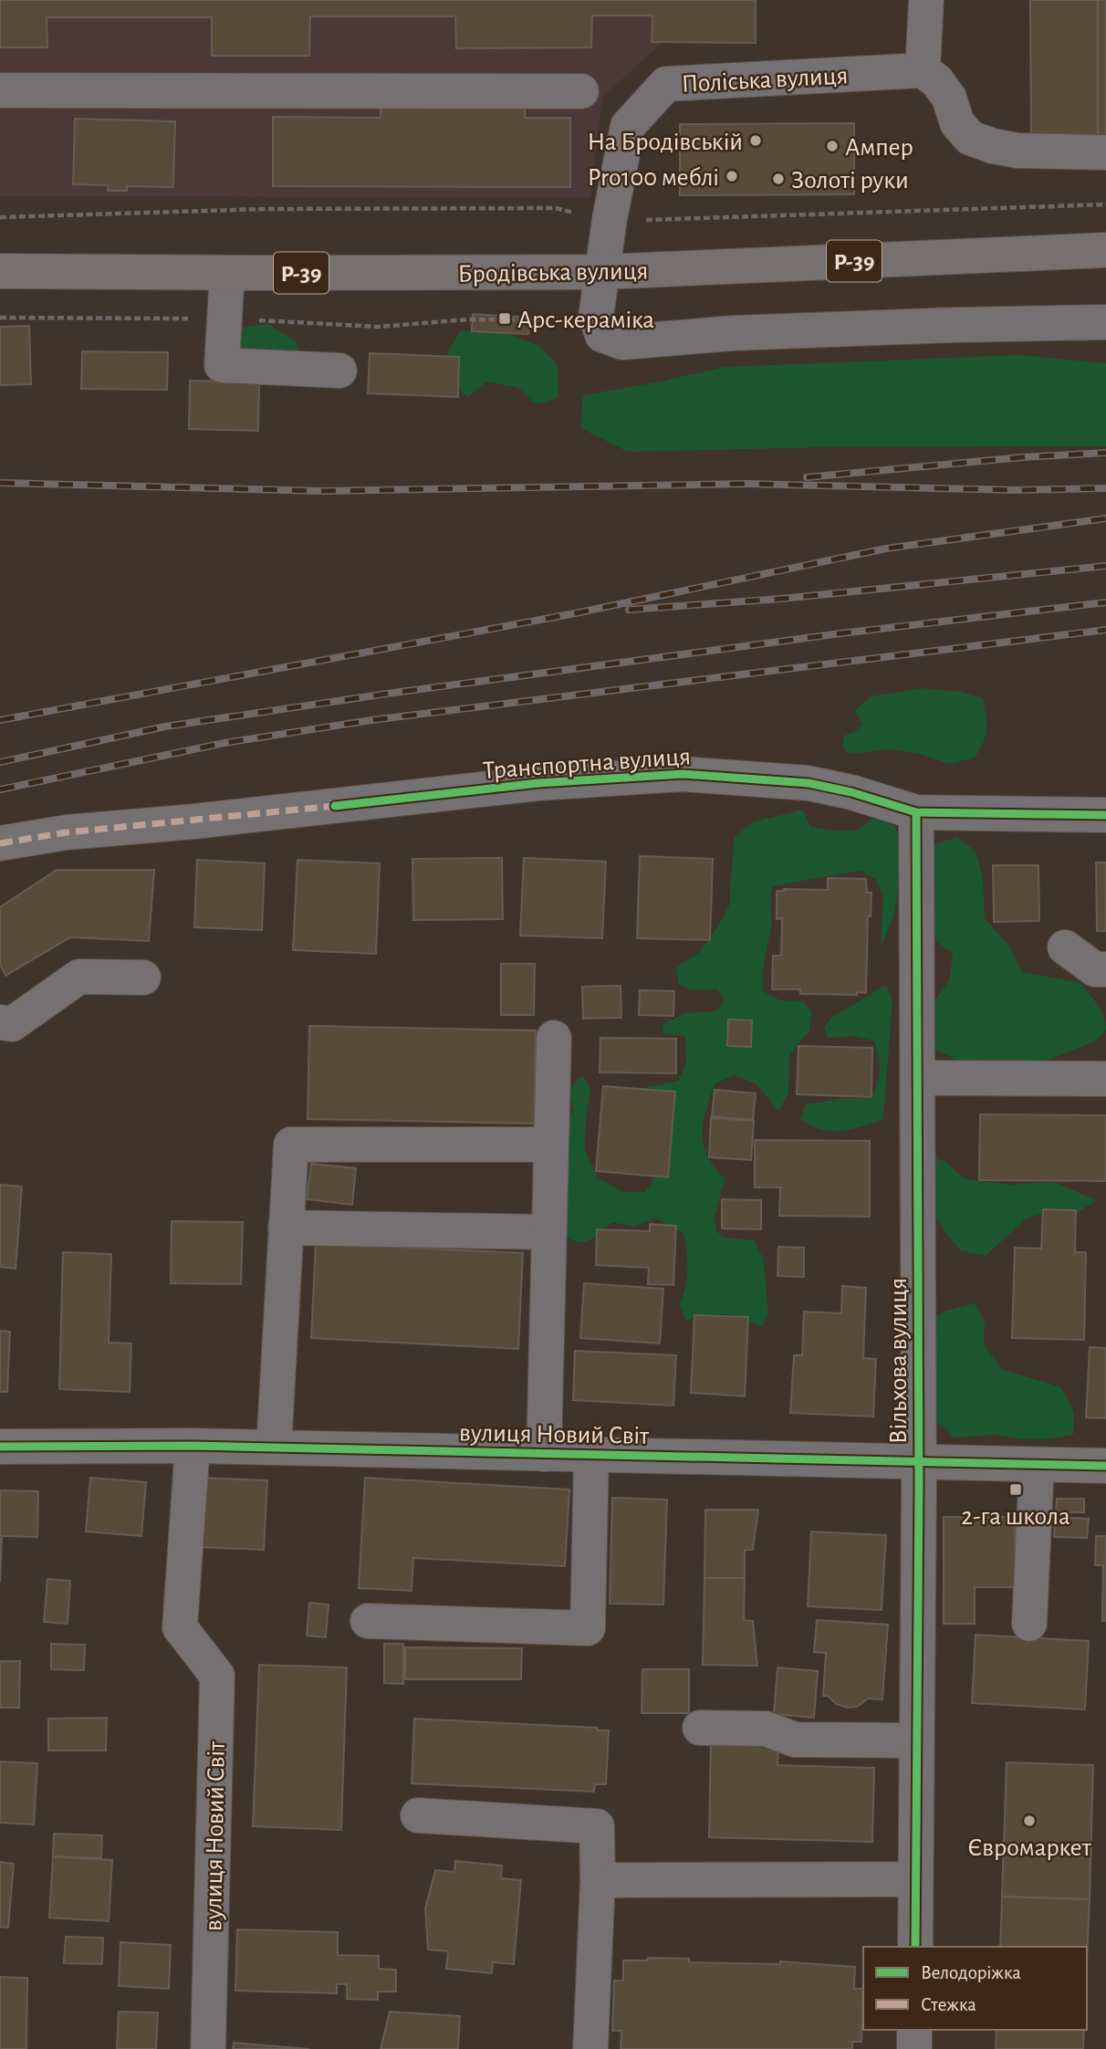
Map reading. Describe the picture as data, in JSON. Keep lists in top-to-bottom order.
{
  "streets": {
    "main road": ["Р-39", "Бродівська вулиця"],
    "street": [
      "Поліська вулиця",
      "Транспортна вулиця",
      "Вільхова вулиця",
      "вулиця Новий Світ"
    ]
  },
  "crossings": [
    ["Поліська вулиця", "Бродівська вулиця"],
    ["Транспортна вулиця", "Вільхова вулиця"],
    ["Вільхова вулиця", "вулиця Новий Світ"]
  ],
  "places": {
    "other": [
      "На Бродівській",
      "Ампер",
      "Pro100 меблі",
      "Золоті руки",
      "Євромаркет"
    ],
    "transit": ["Арс-кераміка", "2-га школа"]
  },
  "legend": ["Велодоріжка", "Стежка"]
}
